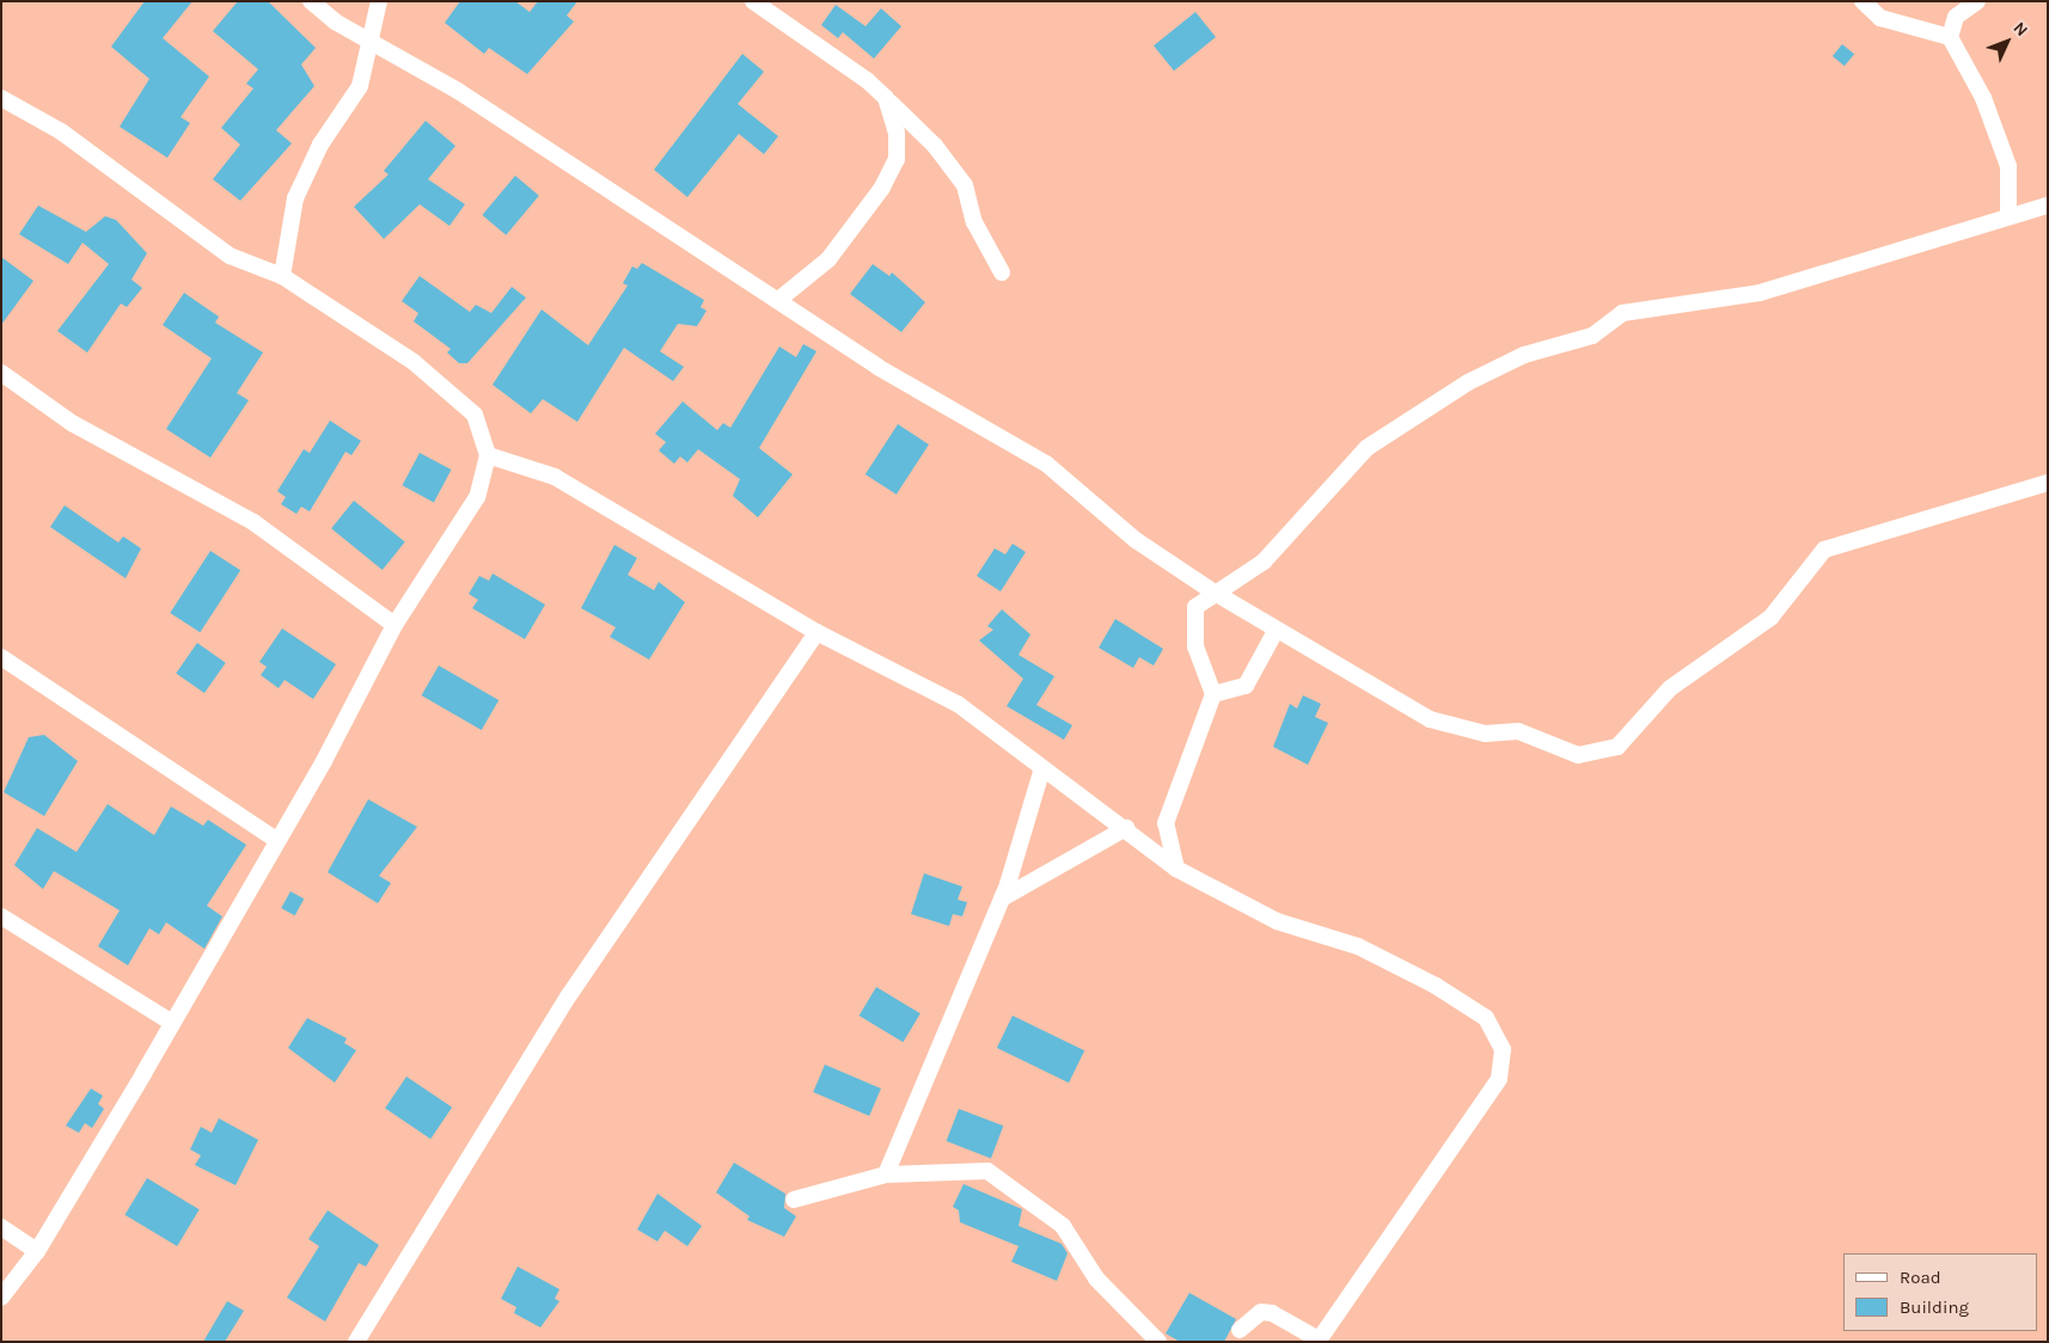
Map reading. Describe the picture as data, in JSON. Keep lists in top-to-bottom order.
{
  "legend": ["Road", "Building"],
  "north": "top right"
}
